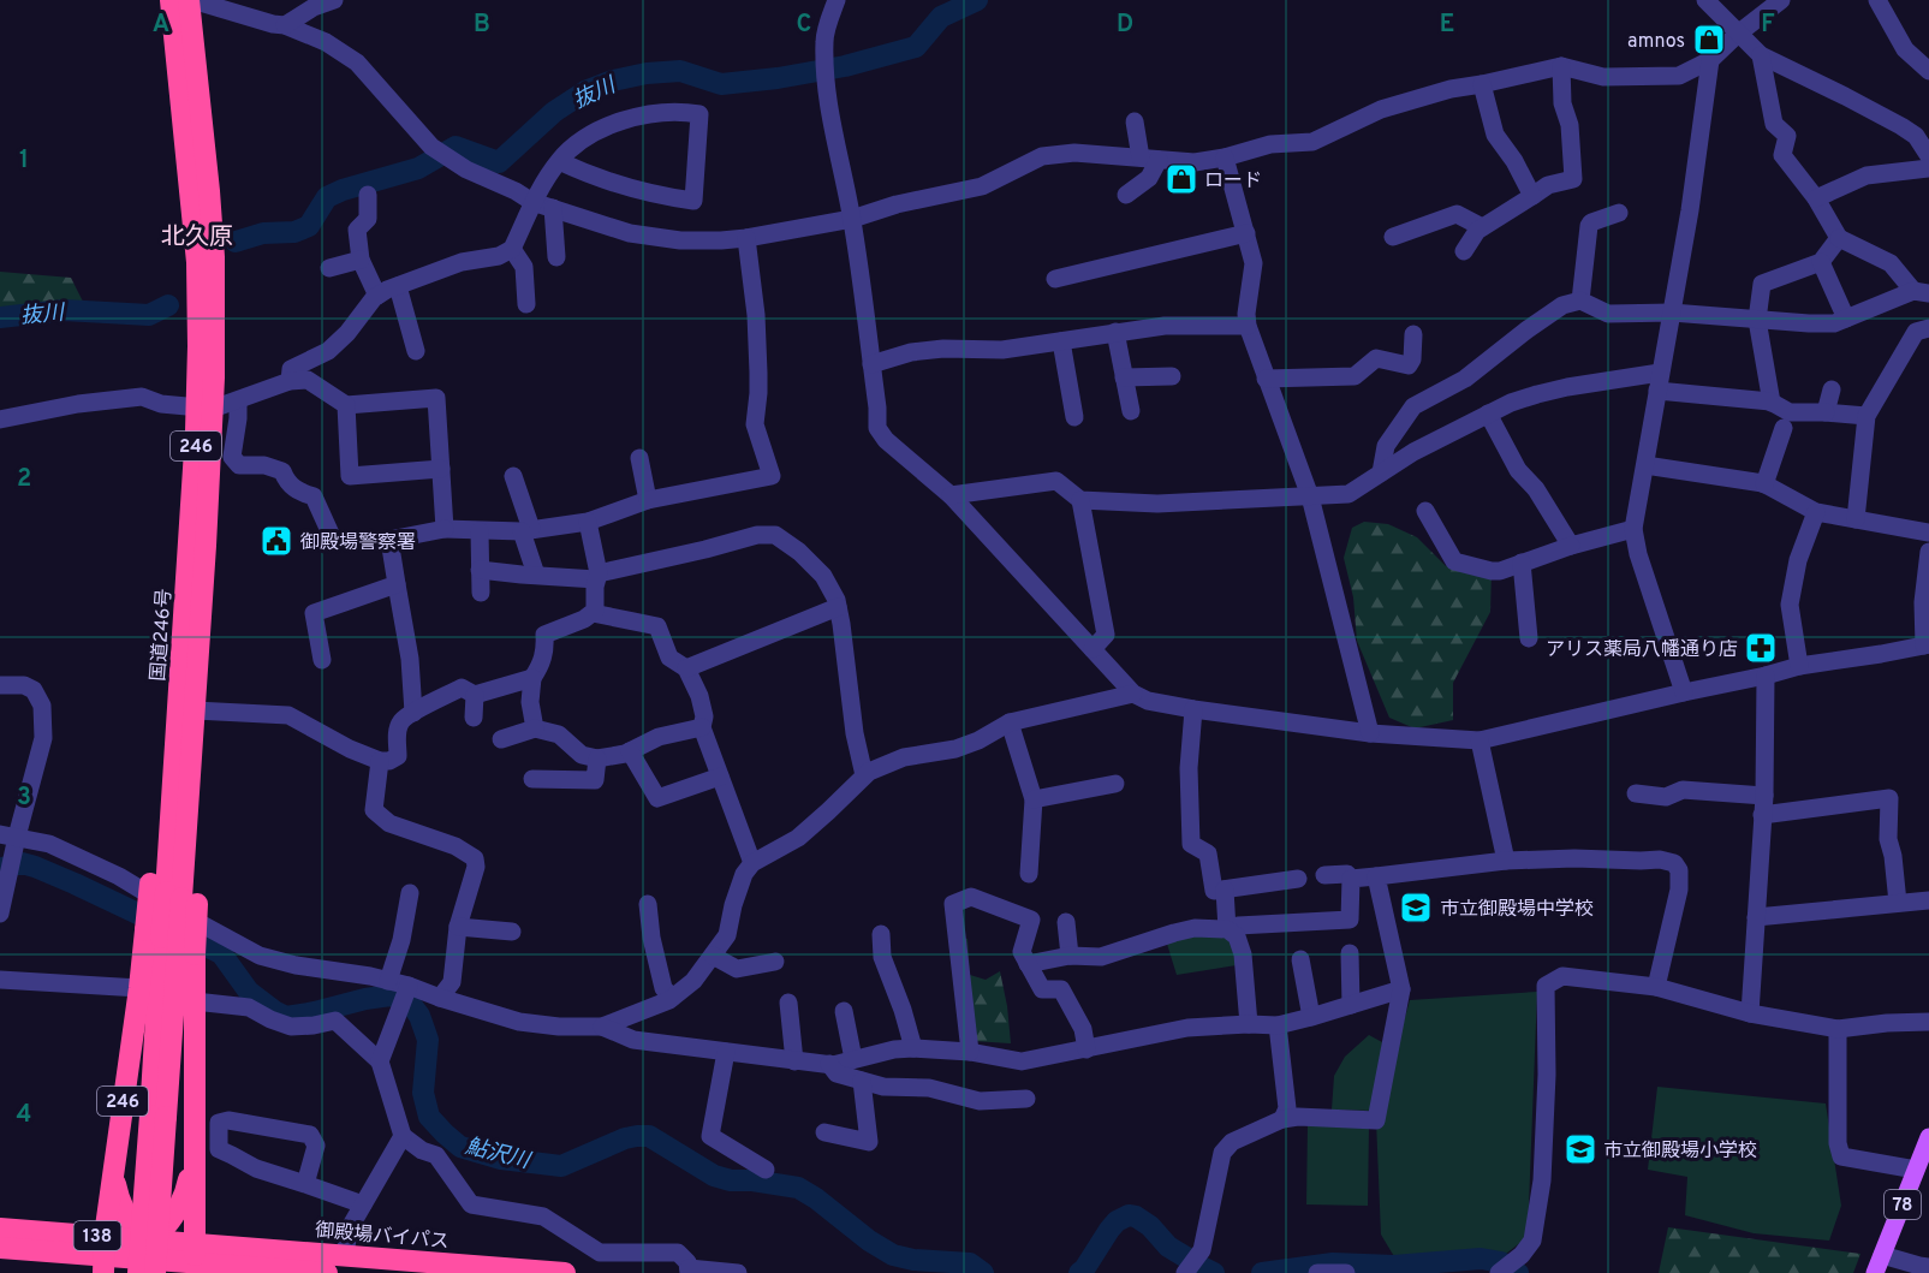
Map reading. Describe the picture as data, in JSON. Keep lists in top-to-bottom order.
{
  "streets": {
    "highway": [
      "246",
      "国道246号",
      "御殿場バイパス",
      "138"
    ],
    "main road": ["78"]
  },
  "crossings": [
    ["246", "国道246号"],
    ["246", "御殿場バイパス"],
    ["246", "138"],
    ["御殿場バイパス", "138"]
  ],
  "districts": ["北久原"],
  "water": ["抜川", "鮎沢川"],
  "places": {
    "shop": ["amnos", "ロード"],
    "public building": ["御殿場警察署"],
    "pharmacy": ["アリス薬局八幡通り店"],
    "school or university": ["市立御殿場中学校", "市立御殿場小学校"]
  },
  "grid": {
    "columns": [
      "A",
      "B",
      "C",
      "D",
      "E",
      "F"
    ],
    "rows": [
      "1",
      "2",
      "3",
      "4"
    ]
  }
}
